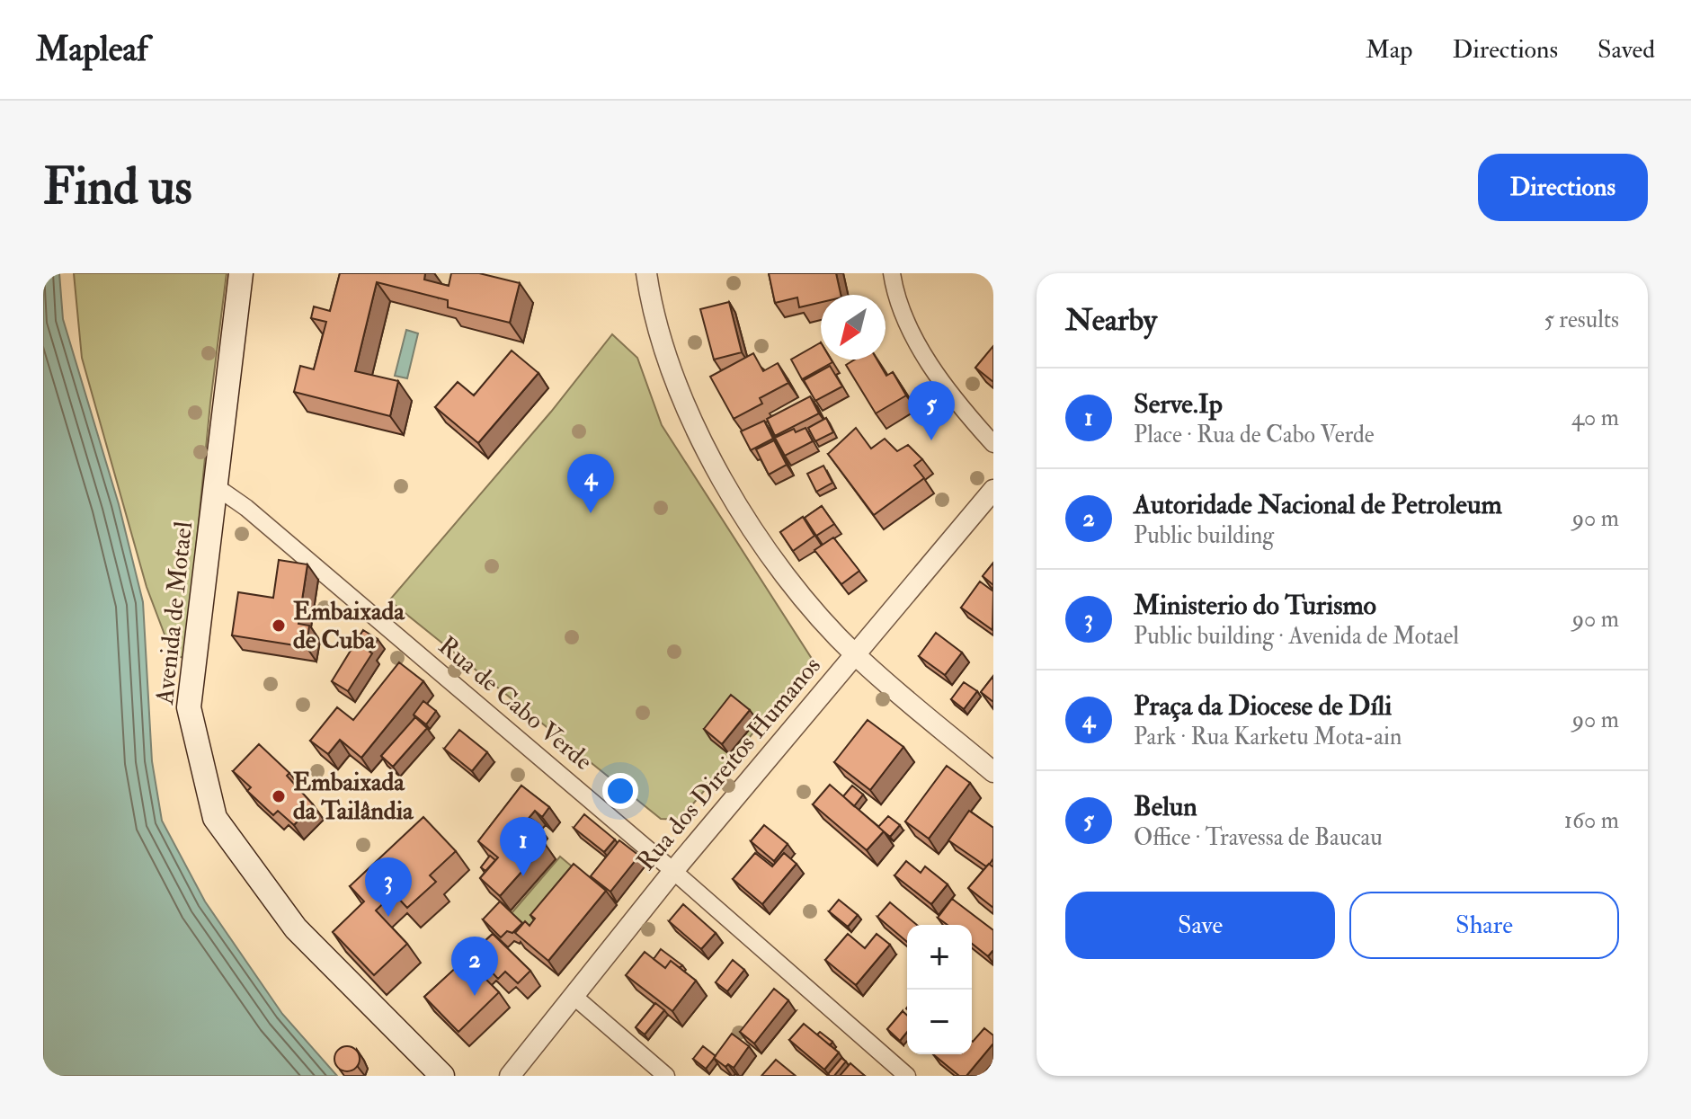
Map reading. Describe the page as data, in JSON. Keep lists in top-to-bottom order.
{
  "streets": {
    "main road": ["Avenida de Motael"],
    "street": ["Rua de Cabo Verde", "Rua dos Direitos Humanos"]
  },
  "crossings": [
    ["Avenida de Motael", "Rua de Cabo Verde"],
    ["Rua de Cabo Verde", "Rua dos Direitos Humanos"]
  ],
  "places": ["Embaixada de Cuba", "Embaixada da Tailândia"],
  "north": "bottom left",
  "page": {
    "header": "Mapleaf",
    "nav": ["Map", "Directions", "Saved"],
    "buttons": [
      "Directions",
      ["Save", "Share"]
    ],
    "title": "Find us",
    "heading": ["Nearby", "5 results"],
    "list": [
      {
        "mark": "1",
        "name": "Serve.Ip",
        "note": "Place · Rua de Cabo Verde",
        "value": "40 m"
      },
      {
        "mark": "2",
        "name": "Autoridade Nacional de Petroleum",
        "note": "Public building",
        "value": "90 m"
      },
      {
        "mark": "3",
        "name": "Ministerio do Turismo",
        "note": "Public building · Avenida de Motael",
        "value": "90 m"
      },
      {
        "mark": "4",
        "name": "Praça da Diocese de Díli",
        "note": "Park · Rua Karketu Mota-ain",
        "value": "90 m"
      },
      {
        "mark": "5",
        "name": "Belun",
        "note": "Office · Travessa de Baucau",
        "value": "160 m"
      }
    ],
    "pins": [
      "5",
      "4",
      "1",
      "3",
      "2"
    ],
    "map_buttons": ["+", "−"]
  }
}
